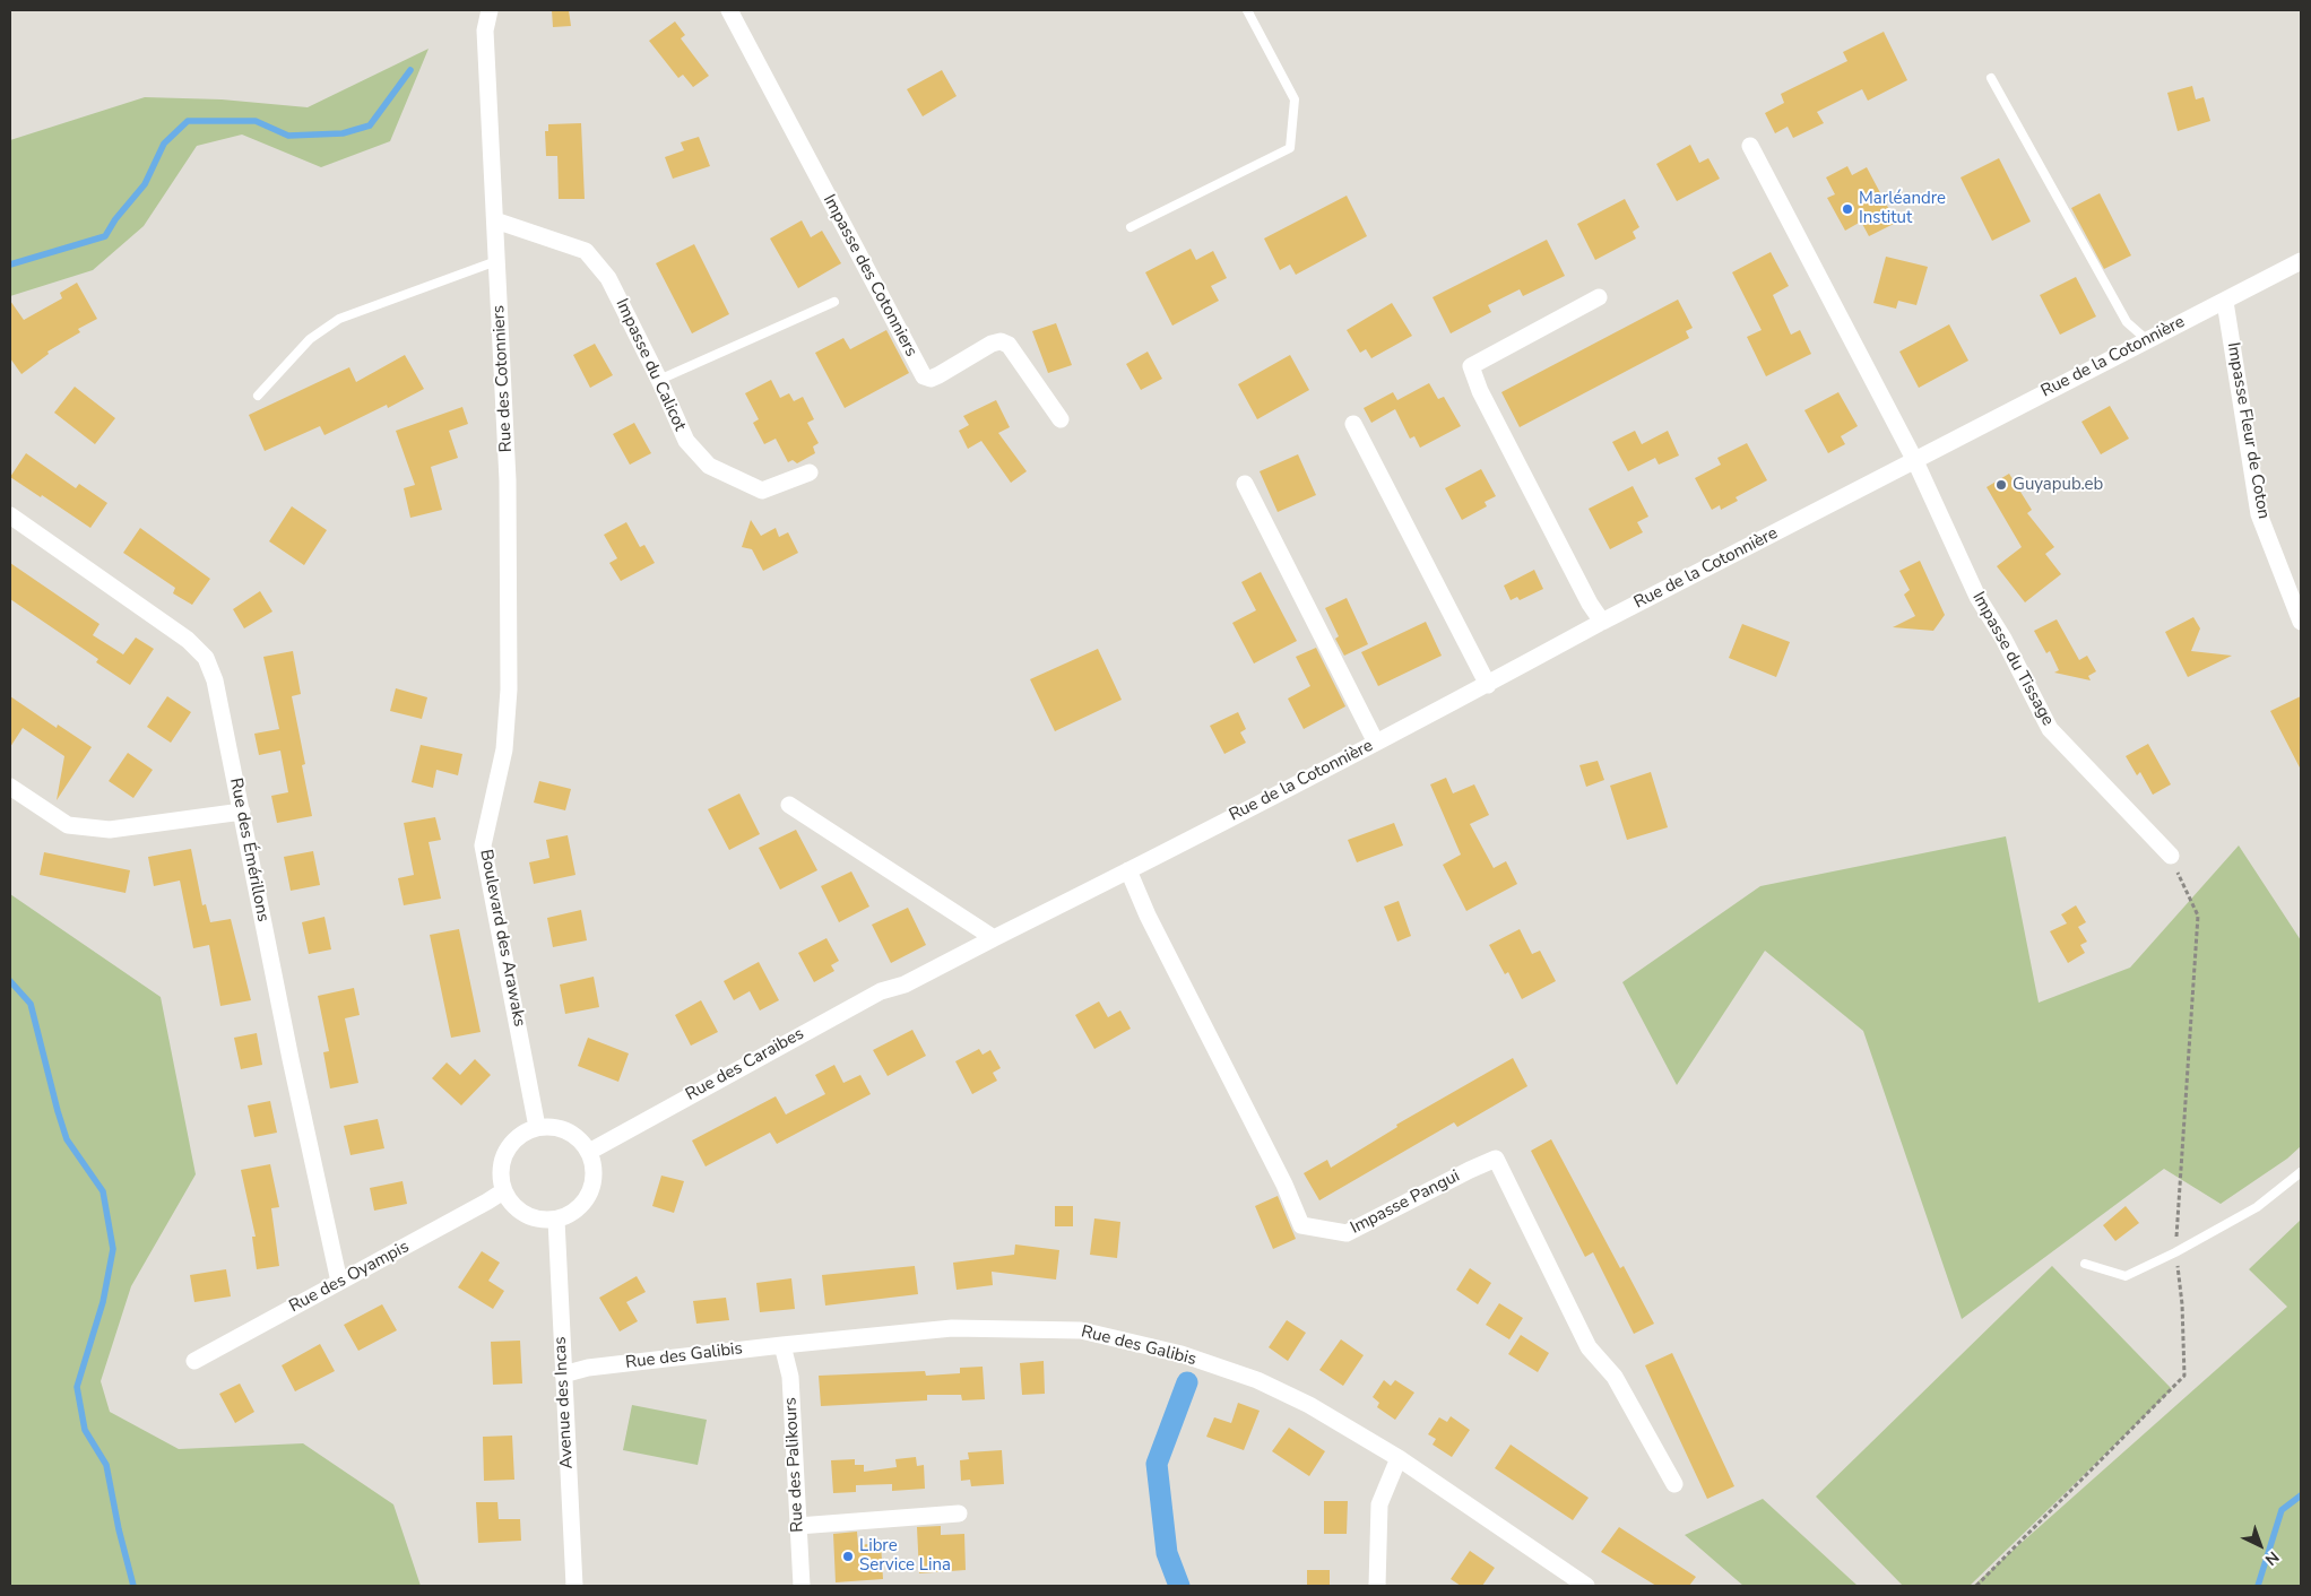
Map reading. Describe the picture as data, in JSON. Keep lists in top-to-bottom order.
{
  "streets": {
    "street": [
      "Impasse des Cotonniers",
      "Rue de la Cotonnière",
      "Impasse du Calicot",
      "Rue des Cotonniers",
      "Impasse Fleur de Coton",
      "Impasse du Tissage",
      "Rue des Émérillons",
      "Boulevard des Arawaks",
      "Rue des Caraibes",
      "Impasse Pangui",
      "Rue des Oyampis",
      "Rue des Galibis",
      "Avenue des Incas",
      "Rue des Palikours"
    ]
  },
  "crossings": [
    ["Rue de la Cotonnière", "Impasse Fleur de Coton"],
    ["Rue de la Cotonnière", "Impasse du Tissage"],
    ["Rue de la Cotonnière", "Rue des Caraibes"],
    ["Rue de la Cotonnière", "Impasse Pangui"],
    ["Impasse du Calicot", "Rue des Cotonniers"],
    ["Rue des Cotonniers", "Boulevard des Arawaks"],
    ["Rue des Émérillons", "Rue des Oyampis"],
    ["Boulevard des Arawaks", "Rue des Caraibes"],
    ["Boulevard des Arawaks", "Rue des Oyampis"],
    ["Boulevard des Arawaks", "Avenue des Incas"],
    ["Rue des Caraibes", "Rue des Oyampis"],
    ["Rue des Caraibes", "Avenue des Incas"],
    ["Rue des Oyampis", "Avenue des Incas"],
    ["Rue des Galibis", "Avenue des Incas"],
    ["Rue des Galibis", "Rue des Palikours"]
  ],
  "places": ["Marléandre Institut", "Guyapub.eb", "Libre Service Lina"],
  "north": "bottom right"
}
